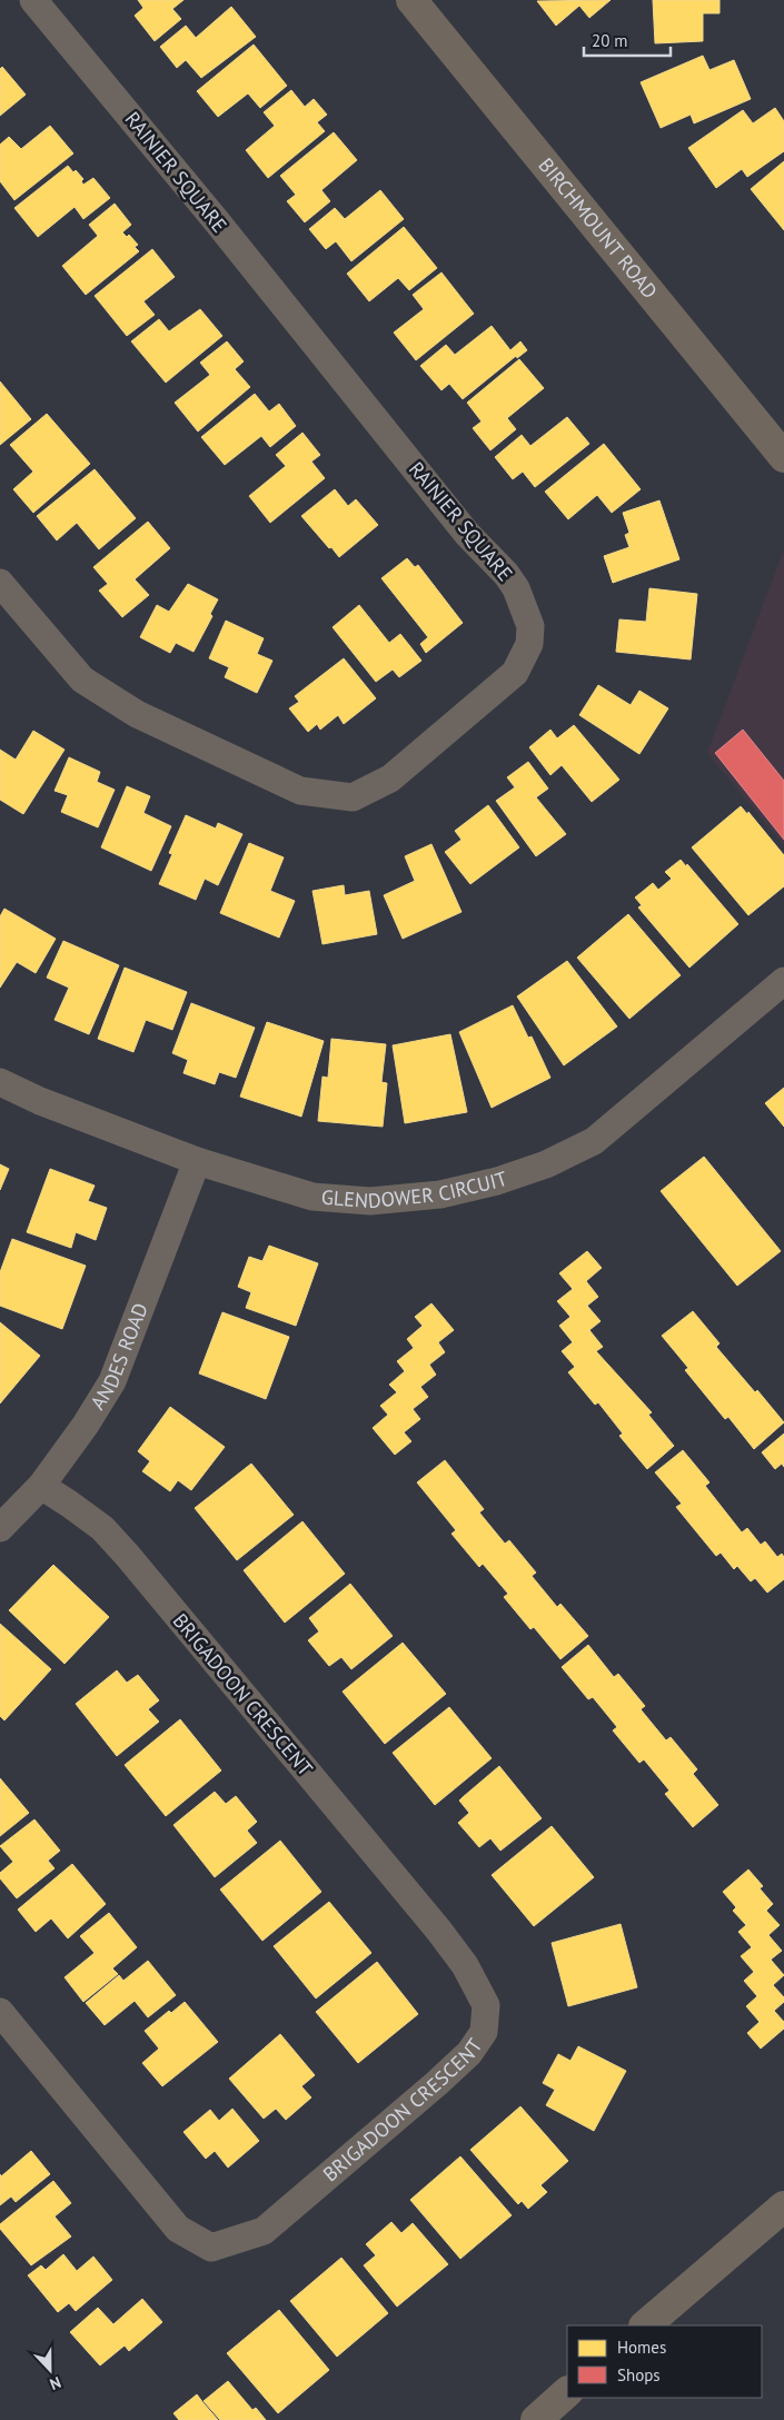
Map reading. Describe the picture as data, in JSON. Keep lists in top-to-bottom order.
{
  "streets": {
    "main road": ["BIRCHMOUNT ROAD"],
    "street": [
      "RAINIER SQUARE",
      "GLENDOWER CIRCUIT",
      "ANDES ROAD",
      "BRIGADOON CRESCENT"
    ]
  },
  "crossings": [
    ["GLENDOWER CIRCUIT", "ANDES ROAD"],
    ["ANDES ROAD", "BRIGADOON CRESCENT"]
  ],
  "legend": ["Homes", "Shops"],
  "scale_bar": "20 m",
  "north": "bottom"
}
